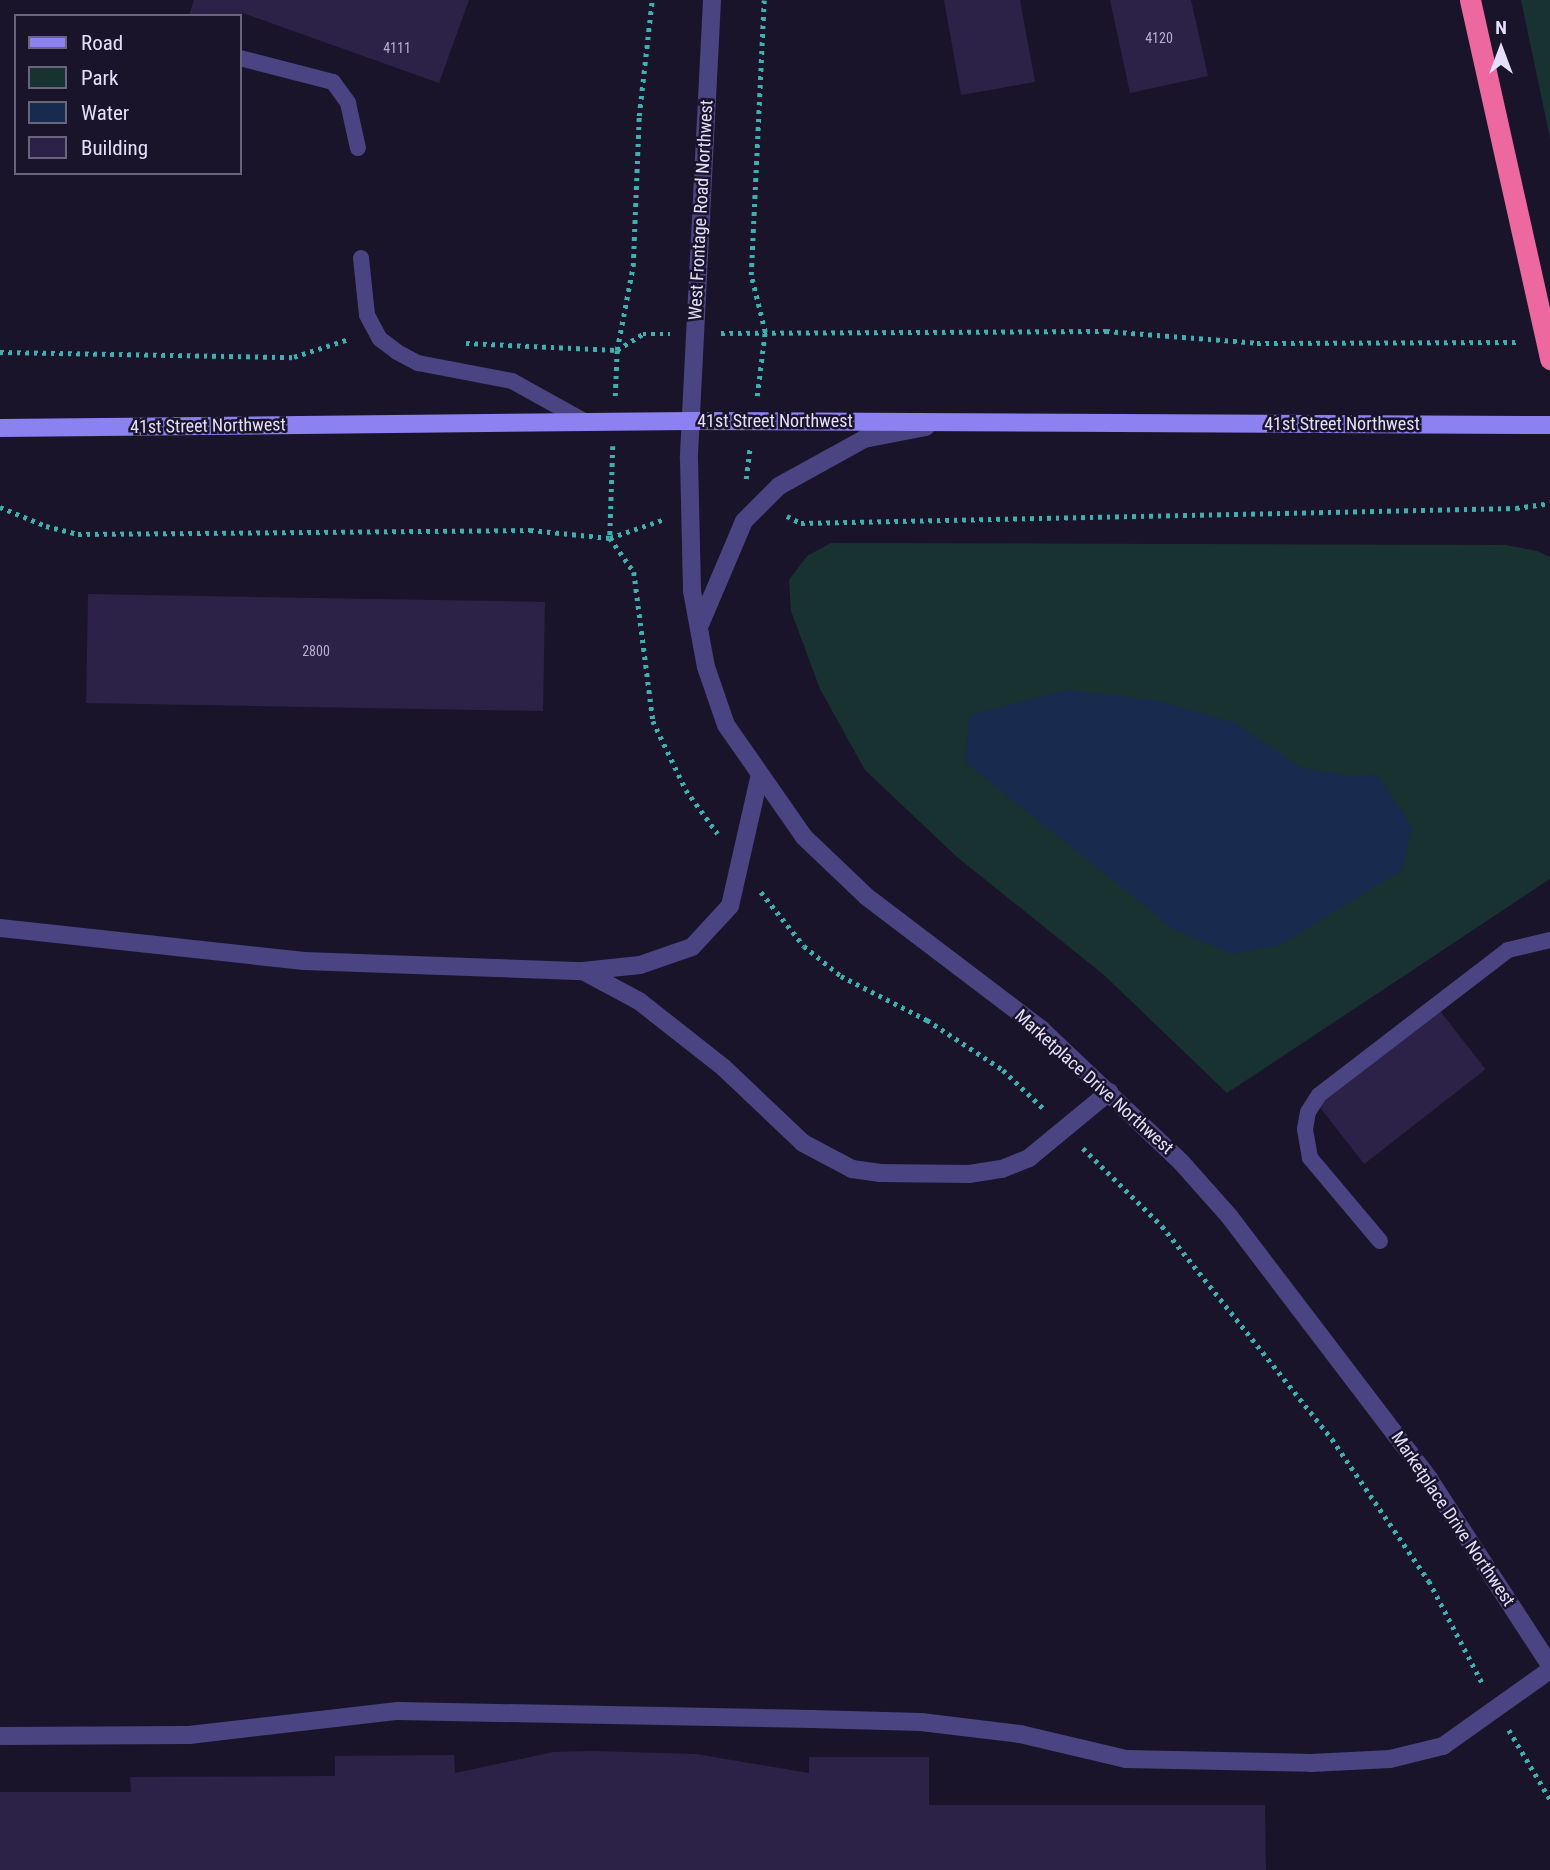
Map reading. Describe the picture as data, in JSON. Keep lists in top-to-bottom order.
{
  "streets": {
    "main road": ["41st Street Northwest"],
    "street": ["West Frontage Road Northwest", "Marketplace Drive Northwest"]
  },
  "crossings": [
    ["West Frontage Road Northwest", "41st Street Northwest"],
    ["West Frontage Road Northwest", "Marketplace Drive Northwest"],
    ["41st Street Northwest", "Marketplace Drive Northwest"]
  ],
  "house_numbers": ["4120", "4111", "2800"],
  "legend": [
    "Road",
    "Park",
    "Water",
    "Building"
  ],
  "north": "top"
}
